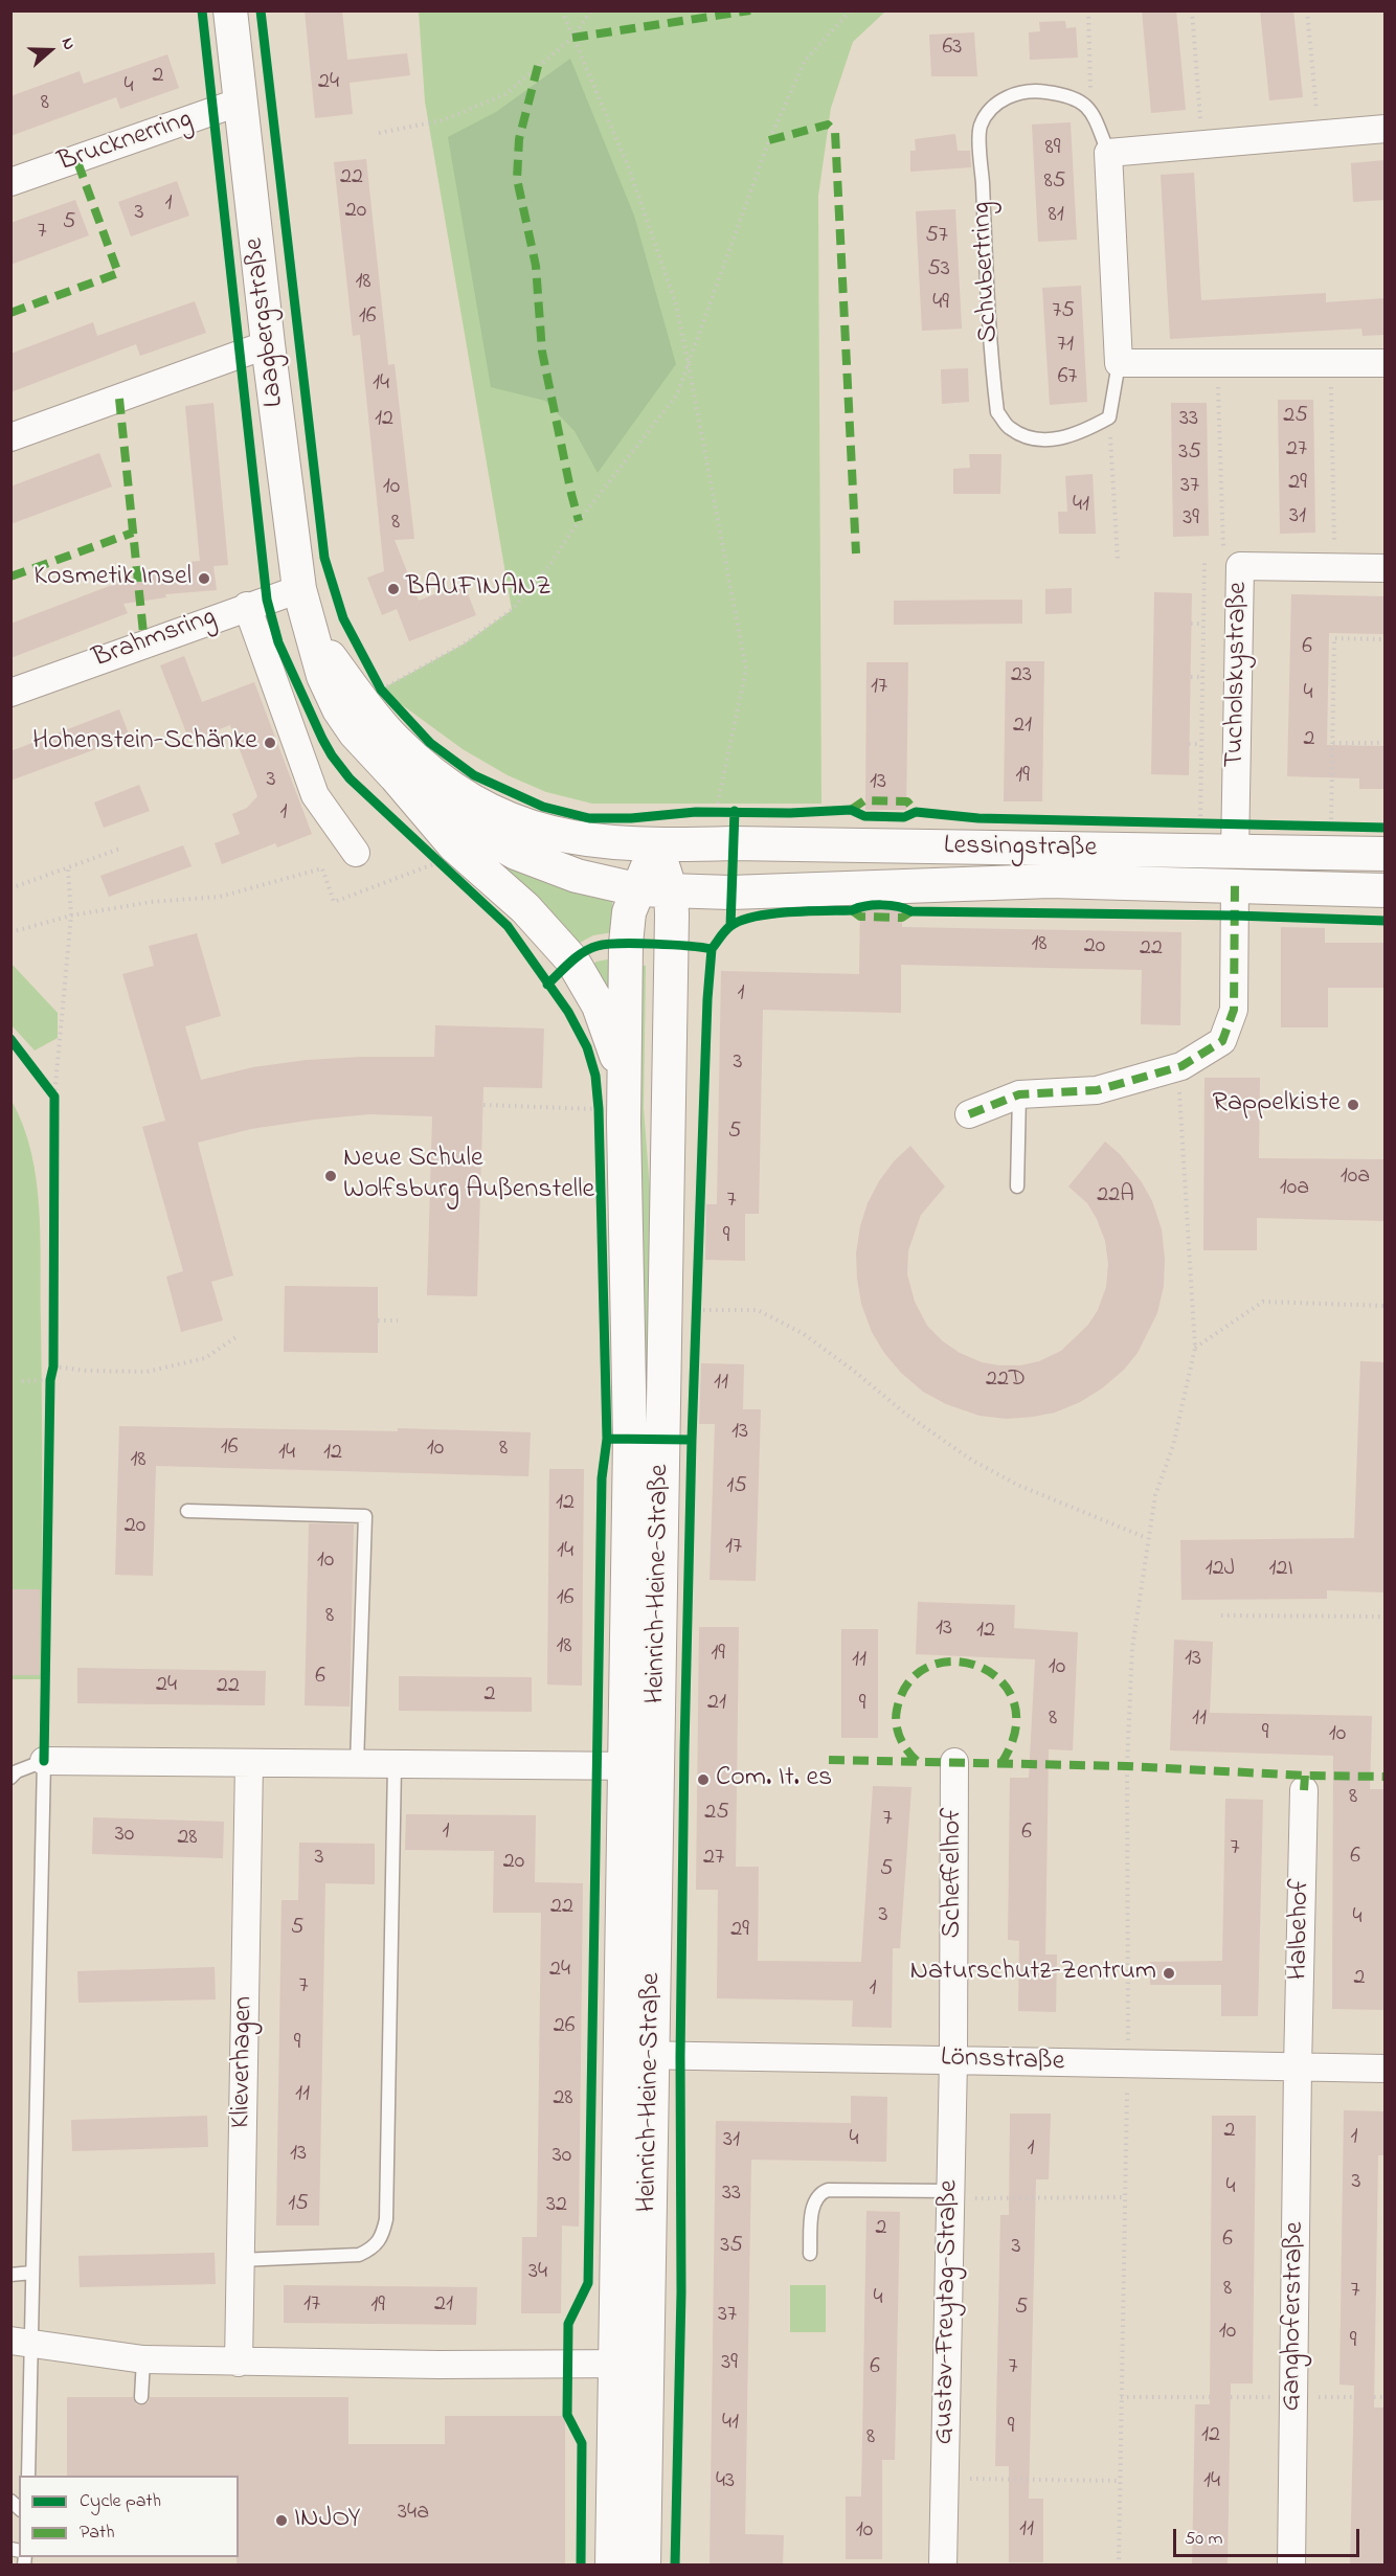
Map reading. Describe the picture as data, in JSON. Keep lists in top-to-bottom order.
{
  "streets": {
    "street": [
      "Brucknerring",
      "Laagbergstraße",
      "Brahmsring",
      "Tucholskystraße",
      "Lessingstraße",
      "Heinrich-Heine-Straße",
      "Scheffelhof",
      "Halbehof",
      "Lönsstraße",
      "Klieverhagen",
      "Gustav-Freytag-Straße",
      "Ganghoferstraße"
    ],
    "lane": ["Schubertring"]
  },
  "crossings": [
    ["Brucknerring", "Laagbergstraße"],
    ["Laagbergstraße", "Brahmsring"],
    ["Laagbergstraße", "Lessingstraße"],
    ["Laagbergstraße", "Heinrich-Heine-Straße"],
    ["Tucholskystraße", "Lessingstraße"],
    ["Lessingstraße", "Heinrich-Heine-Straße"],
    ["Heinrich-Heine-Straße", "Lönsstraße"],
    ["Scheffelhof", "Lönsstraße"],
    ["Scheffelhof", "Gustav-Freytag-Straße"],
    ["Halbehof", "Lönsstraße"],
    ["Halbehof", "Ganghoferstraße"],
    ["Lönsstraße", "Gustav-Freytag-Straße"],
    ["Lönsstraße", "Ganghoferstraße"]
  ],
  "places": [
    "Kosmetik Insel",
    "BAUFINANZ",
    "Hohenstein-Schänke",
    "Rappelkiste",
    "Neue Schule Wolfsburg Außenstelle",
    "Com. It. es",
    "Naturschutz-Zentrum",
    "INJOY"
  ],
  "house_numbers": [
    "63",
    "2",
    "24",
    "4",
    "8",
    "89",
    "22",
    "85",
    "1",
    "20",
    "3",
    "81",
    "5",
    "7",
    "57",
    "53",
    "18",
    "49",
    "75",
    "16",
    "71",
    "67",
    "14",
    "25",
    "12",
    "33",
    "27",
    "35",
    "29",
    "37",
    "10",
    "41",
    "31",
    "39",
    "8",
    "6",
    "23",
    "17",
    "4",
    "21",
    "2",
    "19",
    "3",
    "13",
    "1",
    "18",
    "20",
    "22",
    "1",
    "3",
    "5",
    "10a",
    "10a",
    "22A",
    "7",
    "9",
    "22D",
    "11",
    "13",
    "16",
    "10",
    "8",
    "14",
    "12",
    "18",
    "15",
    "12",
    "20",
    "17",
    "14",
    "10",
    "12J",
    "12I",
    "16",
    "8",
    "13",
    "12",
    "18",
    "19",
    "13",
    "11",
    "10",
    "6",
    "24",
    "22",
    "2",
    "21",
    "9",
    "8",
    "11",
    "9",
    "10",
    "8",
    "25",
    "7",
    "1",
    "6",
    "30",
    "28",
    "7",
    "6",
    "3",
    "27",
    "20",
    "5",
    "22",
    "3",
    "4",
    "5",
    "29",
    "24",
    "2",
    "7",
    "1",
    "26",
    "9",
    "11",
    "28",
    "2",
    "1",
    "4",
    "31",
    "1",
    "13",
    "30",
    "3",
    "4",
    "33",
    "15",
    "32",
    "2",
    "6",
    "35",
    "3",
    "34",
    "8",
    "7",
    "4",
    "17",
    "21",
    "19",
    "5",
    "37",
    "10",
    "9",
    "39",
    "6",
    "7",
    "41",
    "9",
    "12",
    "8",
    "43",
    "14",
    "34a",
    "11",
    "10"
  ],
  "legend": ["Cycle path", "Path"],
  "scale_bar": "50 m",
  "north": "right"
}
